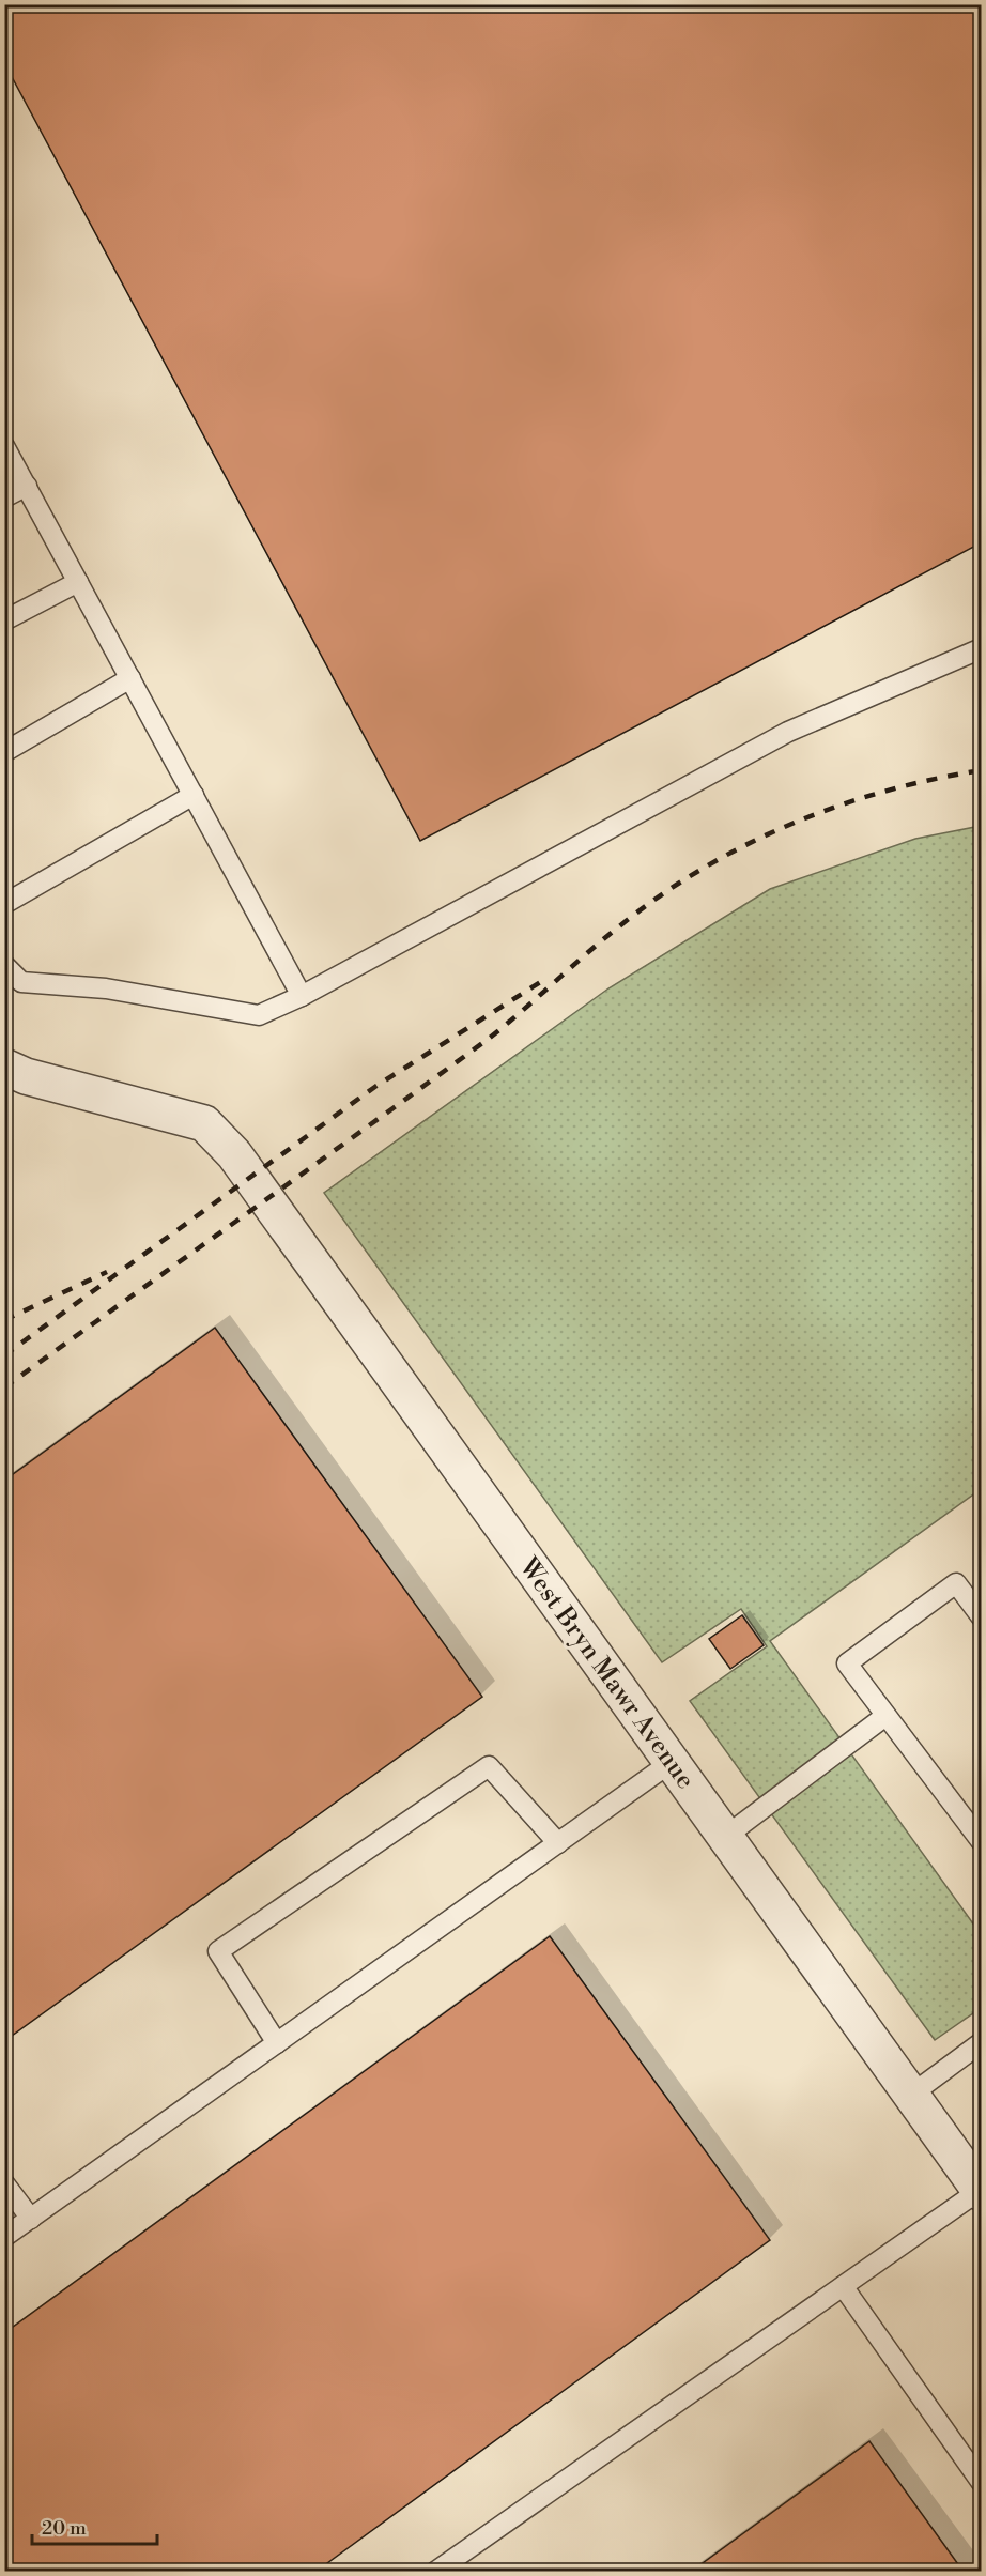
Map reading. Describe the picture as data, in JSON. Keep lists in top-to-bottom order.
{
  "streets": {
    "street": ["West Bryn Mawr Avenue"]
  },
  "scale_bar": "20 m"
}
